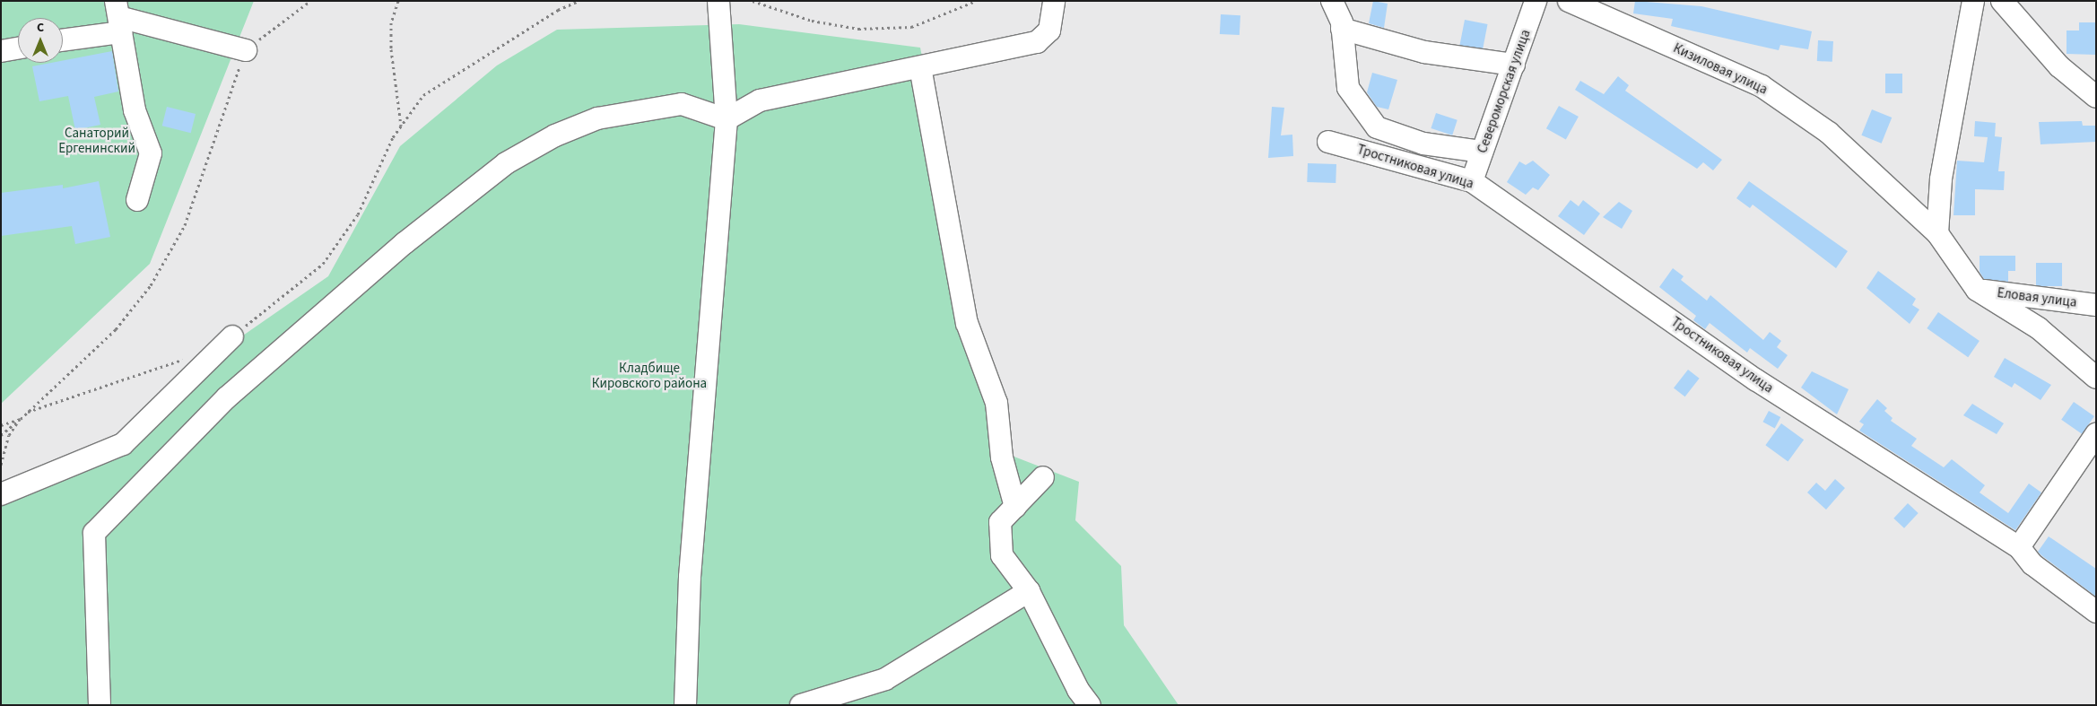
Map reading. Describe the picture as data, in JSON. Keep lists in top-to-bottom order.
{
  "streets": {
    "street": [
      "Кизиловая улица",
      "Североморская улица",
      "Тростниковая улица",
      "Еловая улица"
    ]
  },
  "crossings": [
    ["Кизиловая улица", "Еловая улица"],
    ["Североморская улица", "Тростниковая улица"]
  ],
  "parks": ["Санаторий Ергенинский", "Кладбище Кировского района"],
  "north": "top"
}
